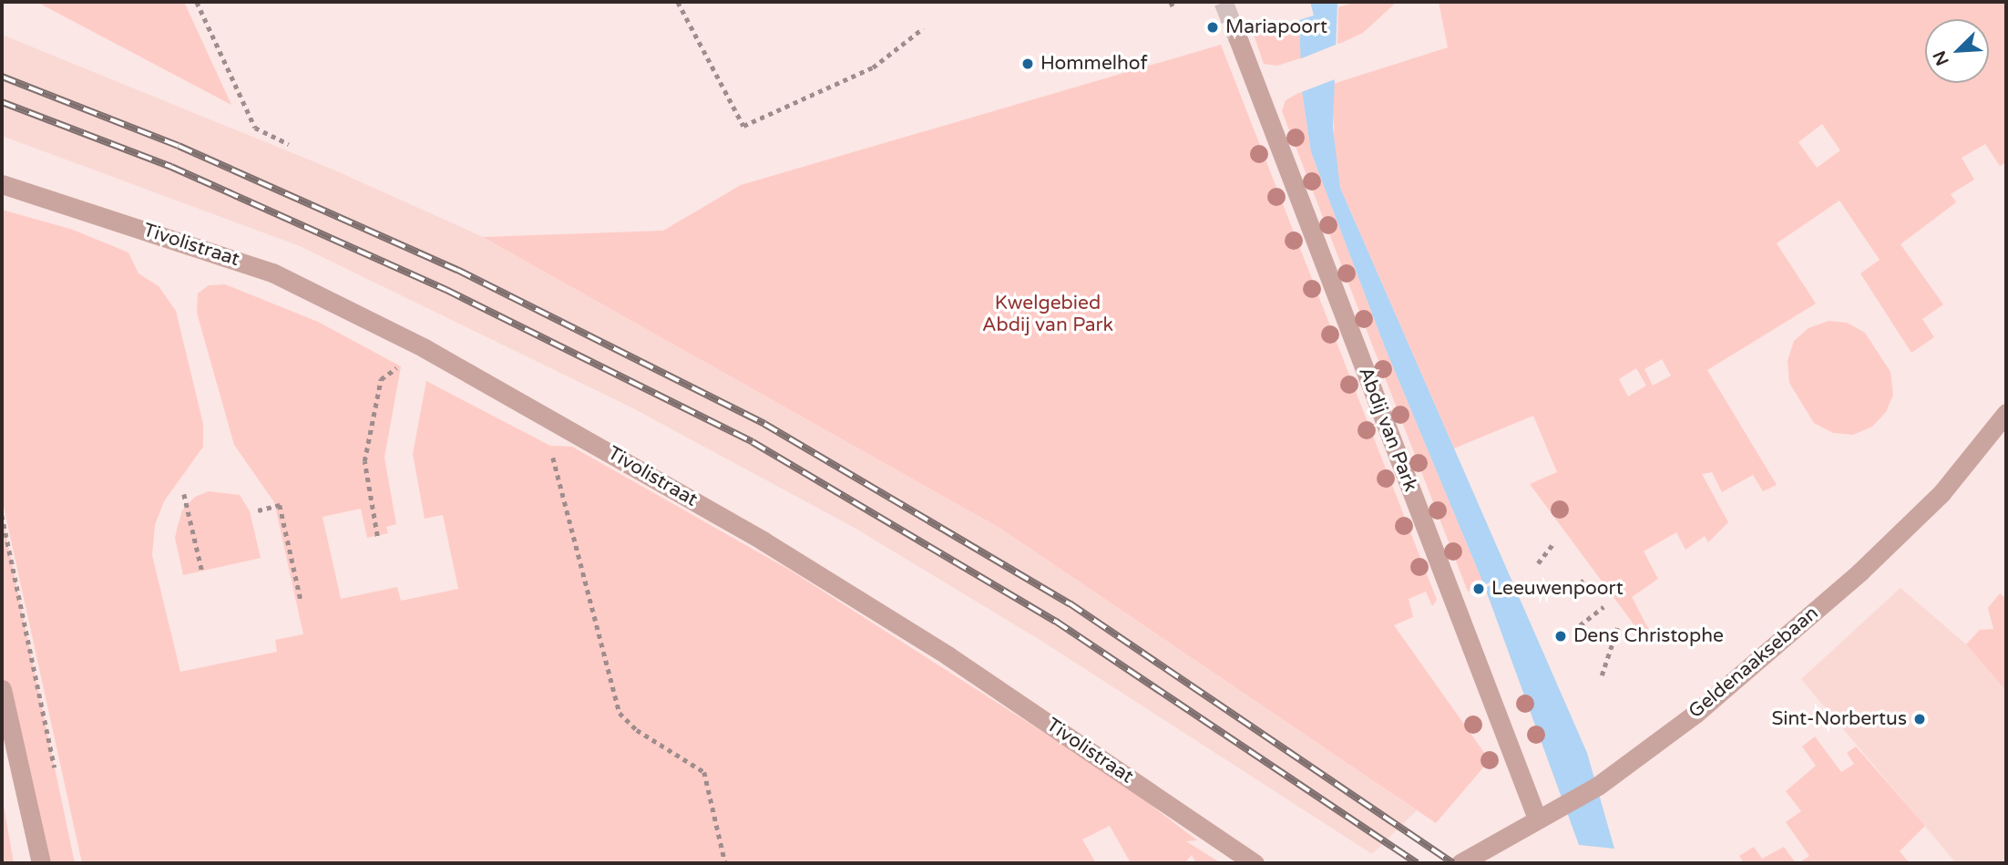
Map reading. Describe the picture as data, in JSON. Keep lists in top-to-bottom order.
{
  "streets": {
    "street": ["Tivolistraat", "Abdij van Park", "Geldenaaksebaan"]
  },
  "crossings": [
    ["Abdij van Park", "Geldenaaksebaan"]
  ],
  "parks": ["Kwelgebied Abdij van Park"],
  "places": [
    "Mariapoort",
    "Hommelhof",
    "Leeuwenpoort",
    "Dens Christophe",
    "Sint-Norbertus"
  ],
  "north": "bottom left"
}
